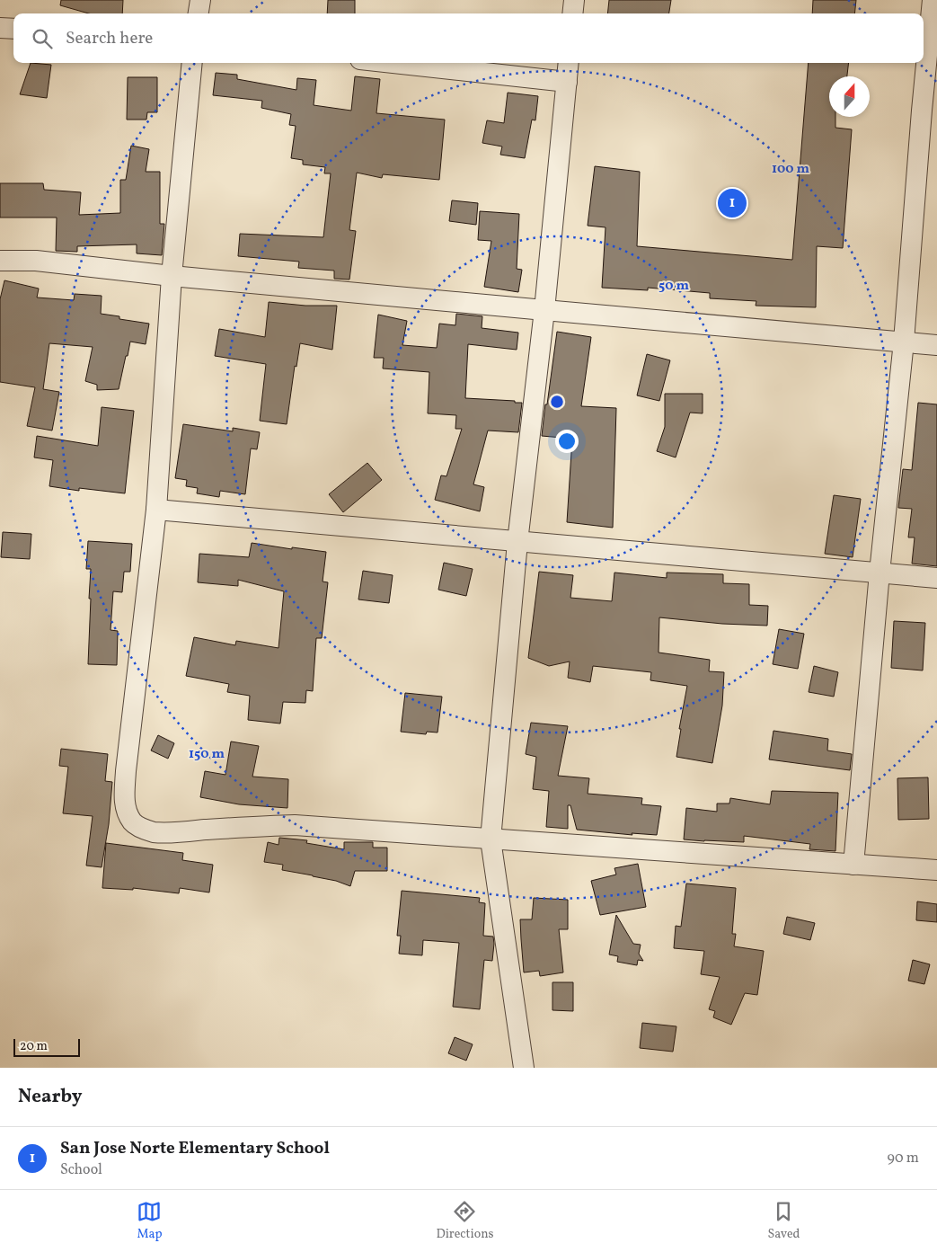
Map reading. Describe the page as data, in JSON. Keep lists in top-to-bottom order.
{
  "scale_bar": "20 m",
  "north": "top",
  "page": {
    "search": "Search here",
    "pins": "1",
    "scale": "20 m",
    "heading": "Nearby",
    "list": [
      {
        "mark": "1",
        "name": "San Jose Norte Elementary School",
        "note": "School",
        "value": "90 m"
      }
    ],
    "nav": ["Map", "Directions", "Saved"]
  },
  "rings": ["100 m", "50 m", "150 m"]
}
